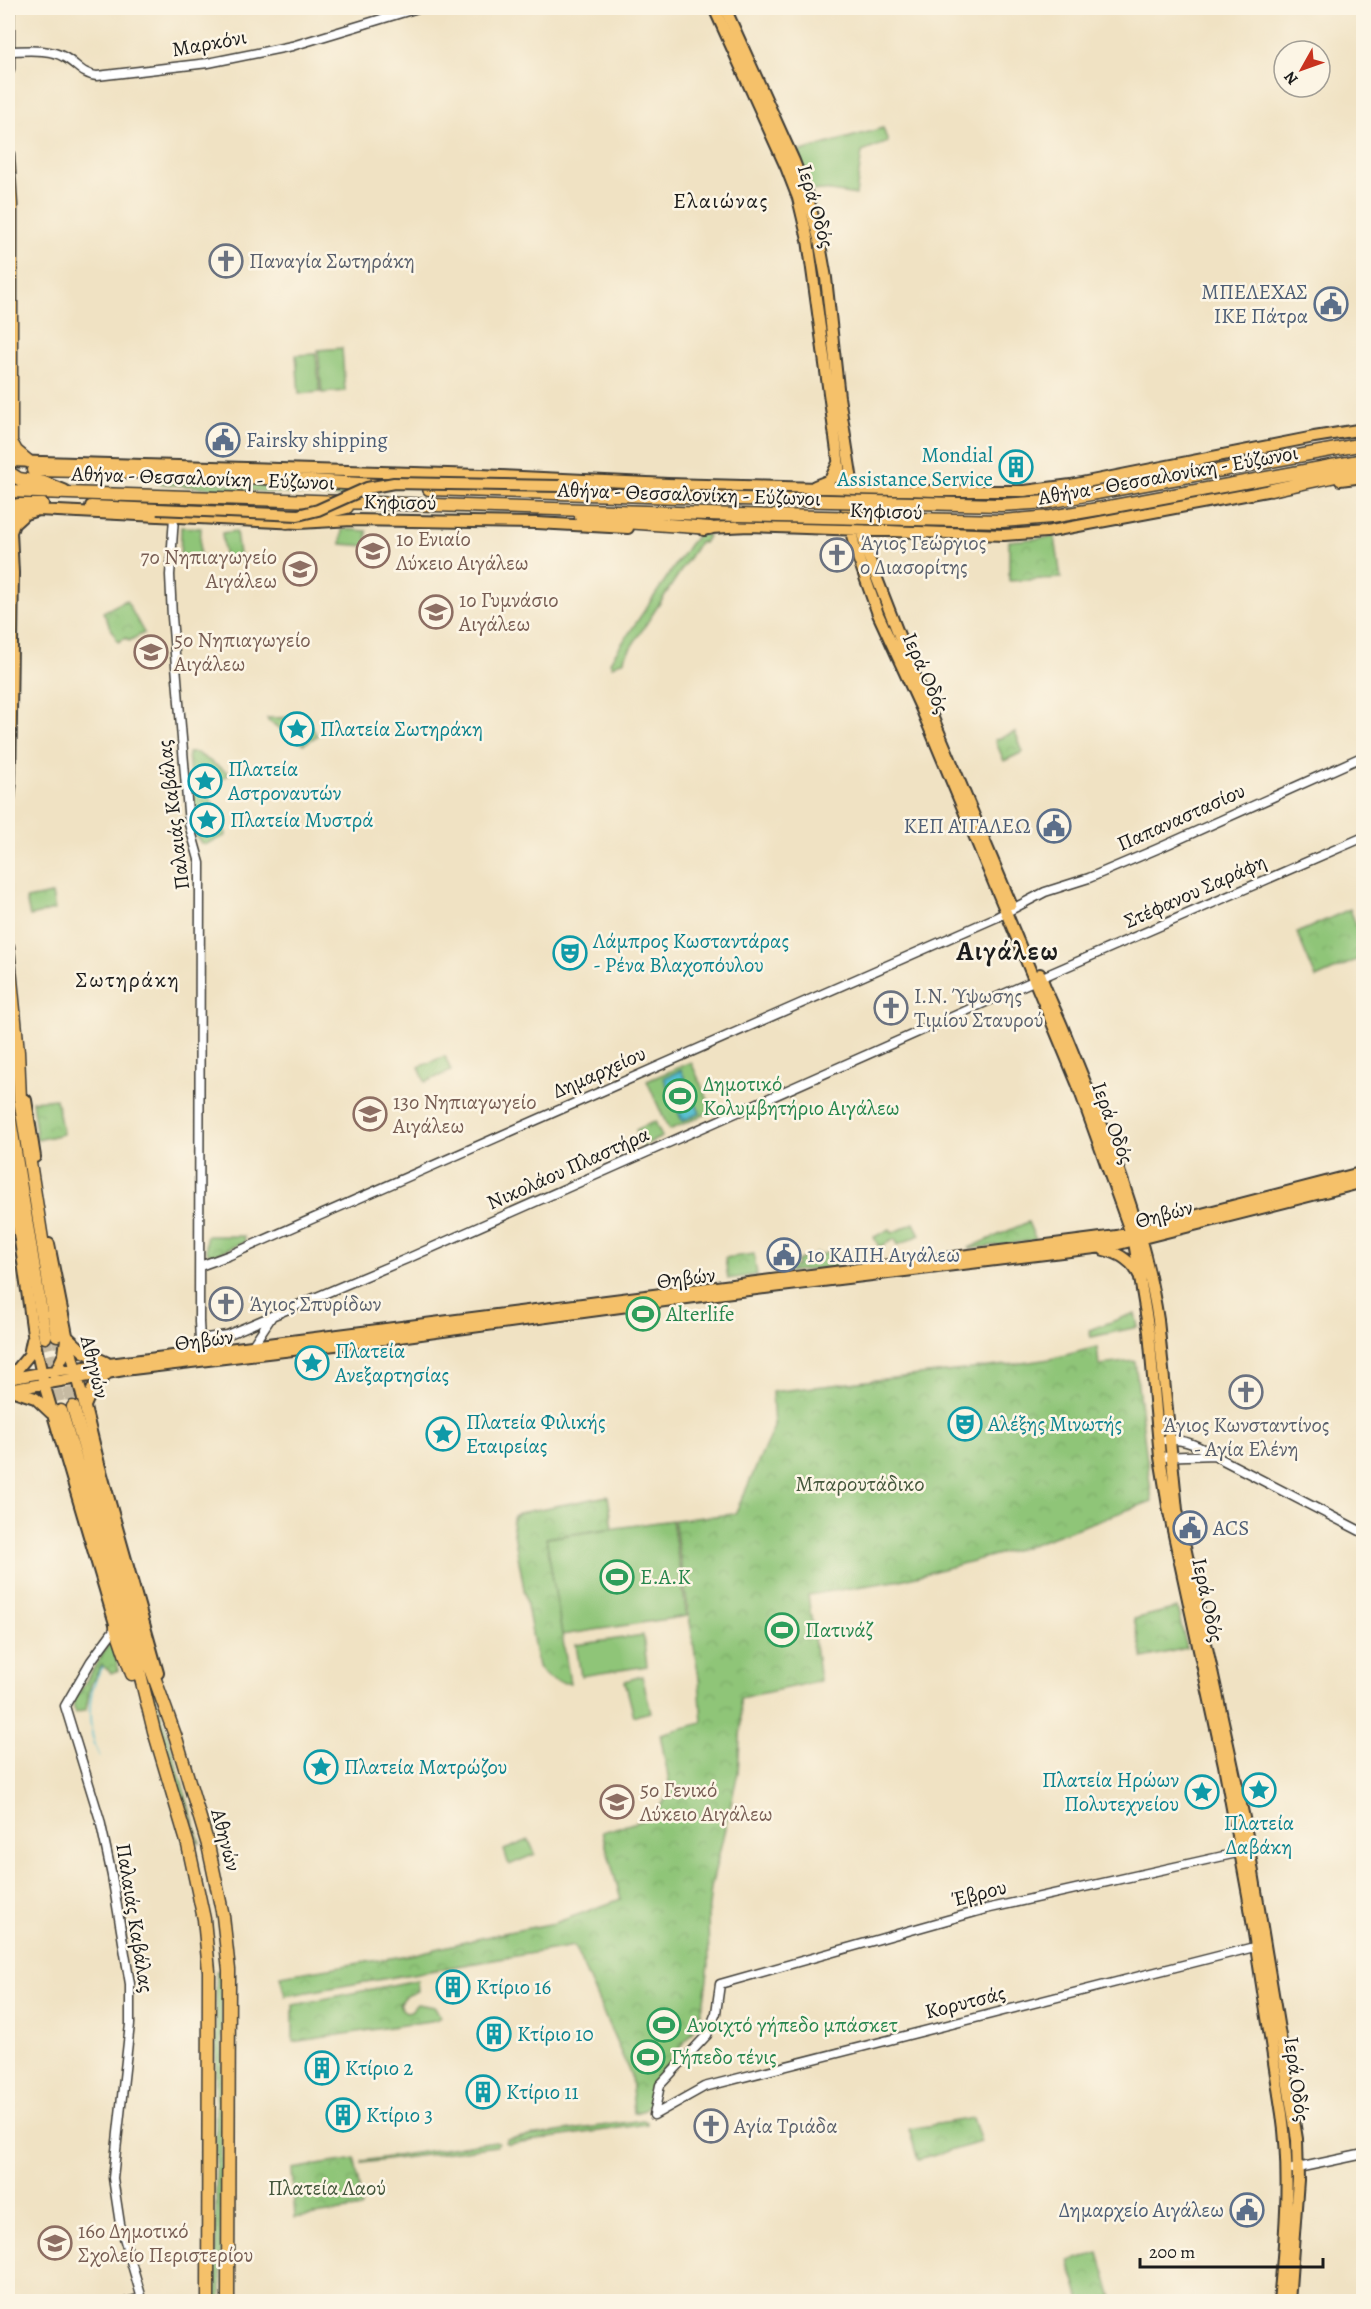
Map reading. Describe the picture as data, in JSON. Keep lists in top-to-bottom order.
{
  "streets": {
    "highway": ["Αθήνα - Θεσσαλονίκη - Εύζωνοι", "Αθηνών"],
    "main road": ["Ιερά Οδός", "Κηφισού", "Θηβών"],
    "street": [
      "Μαρκόνι",
      "Παλαιάς Καβάλας",
      "Παπαναστασίου",
      "Στέφανου Σαράφη",
      "Δημαρχείου",
      "Νικολάου Πλαστήρα",
      "Έβρου",
      "Κορυτσάς"
    ]
  },
  "crossings": [
    ["Ιερά Οδός", "Κηφισού"],
    ["Ιερά Οδός", "Παπαναστασίου"],
    ["Ιερά Οδός", "Στέφανου Σαράφη"],
    ["Ιερά Οδός", "Δημαρχείου"],
    ["Ιερά Οδός", "Νικολάου Πλαστήρα"],
    ["Ιερά Οδός", "Θηβών"],
    ["Ιερά Οδός", "Έβρου"],
    ["Ιερά Οδός", "Κορυτσάς"],
    ["Αθήνα - Θεσσαλονίκη - Εύζωνοι", "Κηφισού"],
    ["Κηφισού", "Παλαιάς Καβάλας"],
    ["Παλαιάς Καβάλας", "Δημαρχείου"],
    ["Παλαιάς Καβάλας", "Νικολάου Πλαστήρα"],
    ["Παλαιάς Καβάλας", "Θηβών"],
    ["Παλαιάς Καβάλας", "Αθηνών"],
    ["Παπαναστασίου", "Δημαρχείου"],
    ["Στέφανου Σαράφη", "Νικολάου Πλαστήρα"],
    ["Νικολάου Πλαστήρα", "Θηβών"],
    ["Θηβών", "Αθηνών"],
    ["Έβρου", "Κορυτσάς"]
  ],
  "districts": ["Ελαιώνας", "Αιγάλεω", "Σωτηράκη"],
  "parks": ["Μπαρουτάδικο", "Πλατεία Λαού"],
  "places": {
    "church": [
      "Παναγία Σωτηράκη",
      "Άγιος Γεώργιος ο Διασορίτης",
      "Ι.Ν. Ύψωσης Τιμίου Σταυρού",
      "Άγιος Σπυρίδων",
      "Άγιος Κωνσταντίνος - Αγία Ελένη",
      "Αγία Τριάδα"
    ],
    "public building": [
      "ΜΠΕΛΕΧΑΣ ΙΚΕ Πάτρα",
      "Fairsky shipping",
      "ΚΕΠ ΑΙΓΑΛΕΩ",
      "1ο ΚΑΠΗ Αιγάλεω",
      "ACS",
      "Δημαρχείο Αιγάλεω"
    ],
    "building": [
      "Mondial Assistance Service",
      "Κτίριο 16",
      "Κτίριο 10",
      "Κτίριο 2",
      "Κτίριο 11",
      "Κτίριο 3"
    ],
    "school or university": [
      "1ο Ενιαίο Λύκειο Αιγάλεω",
      "7ο Νηπιαγωγείο Αιγάλεω",
      "1ο Γυμνάσιο Αιγάλεω",
      "5ο Νηπιαγωγείο Αιγάλεω",
      "13ο Νηπιαγωγείο Αιγάλεω",
      "5ο Γενικό Λύκειο Αιγάλεω",
      "16ο Δημοτικό Σχολείο Περιστερίου"
    ],
    "place": [
      "Πλατεία Σωτηράκη",
      "Πλατεία Αστροναυτών",
      "Πλατεία Μυστρά",
      "Πλατεία Ανεξαρτησίας",
      "Πλατεία Φιλικής Εταιρείας",
      "Πλατεία Ματρώζου",
      "Πλατεία Δαβάκη",
      "Πλατεία Ηρώων Πολυτεχνείου"
    ],
    "theatre": ["Λάμπρος Κωσταντάρας - Ρένα Βλαχοπόυλου", "Αλέξης Μινωτής"],
    "sports": [
      "Δημοτικό Κολυμβητήριο Αιγάλεω",
      "Alterlife",
      "E.A.K",
      "Πατινάζ",
      "Ανοιχτό γήπεδο μπάσκετ",
      "Γήπεδο τένις"
    ]
  },
  "scale_bar": "200 m",
  "north": "bottom left"
}
